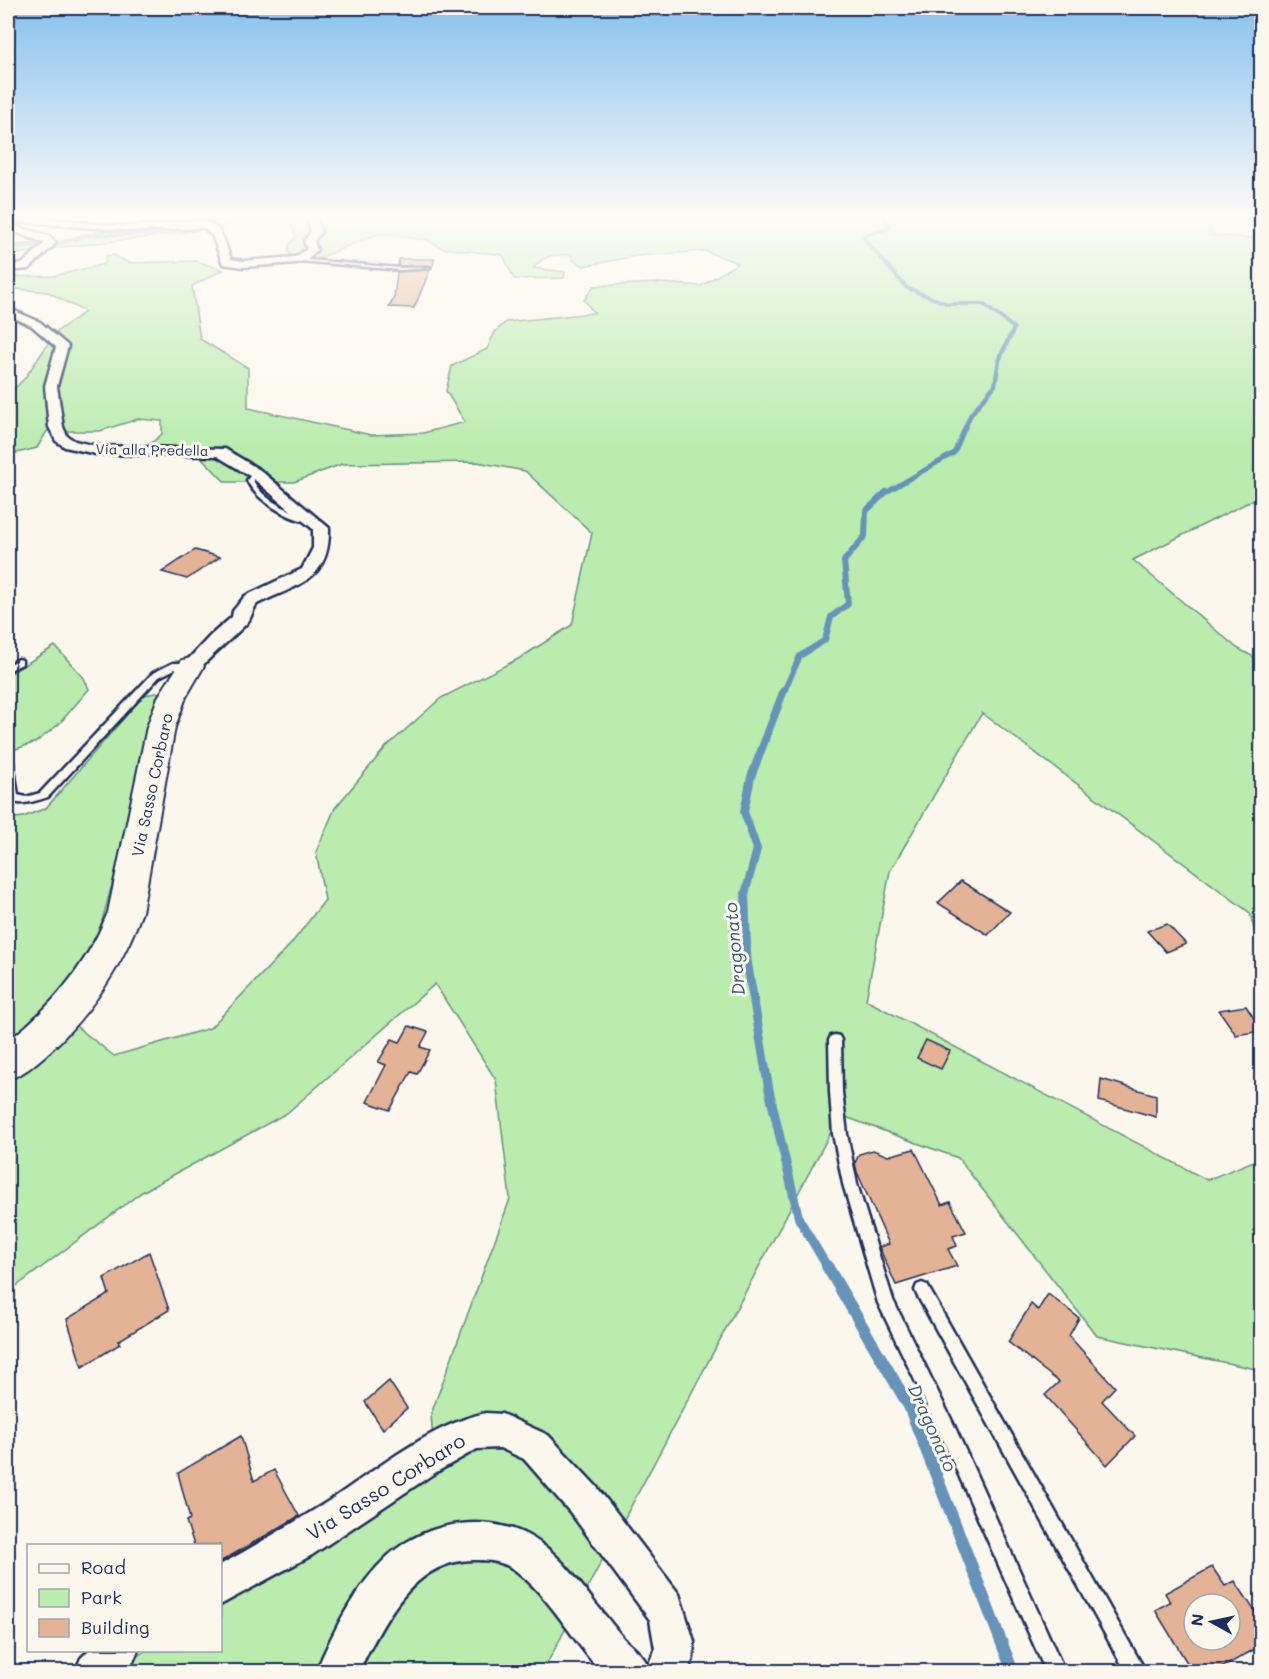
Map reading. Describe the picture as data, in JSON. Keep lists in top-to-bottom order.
{
  "streets": {
    "street": ["Via alla Predella", "Via Sasso Corbaro"]
  },
  "crossings": [
    ["Via alla Predella", "Via Sasso Corbaro"]
  ],
  "water": ["Dragonato"],
  "legend": ["Road", "Park", "Building"],
  "north": "left"
}
